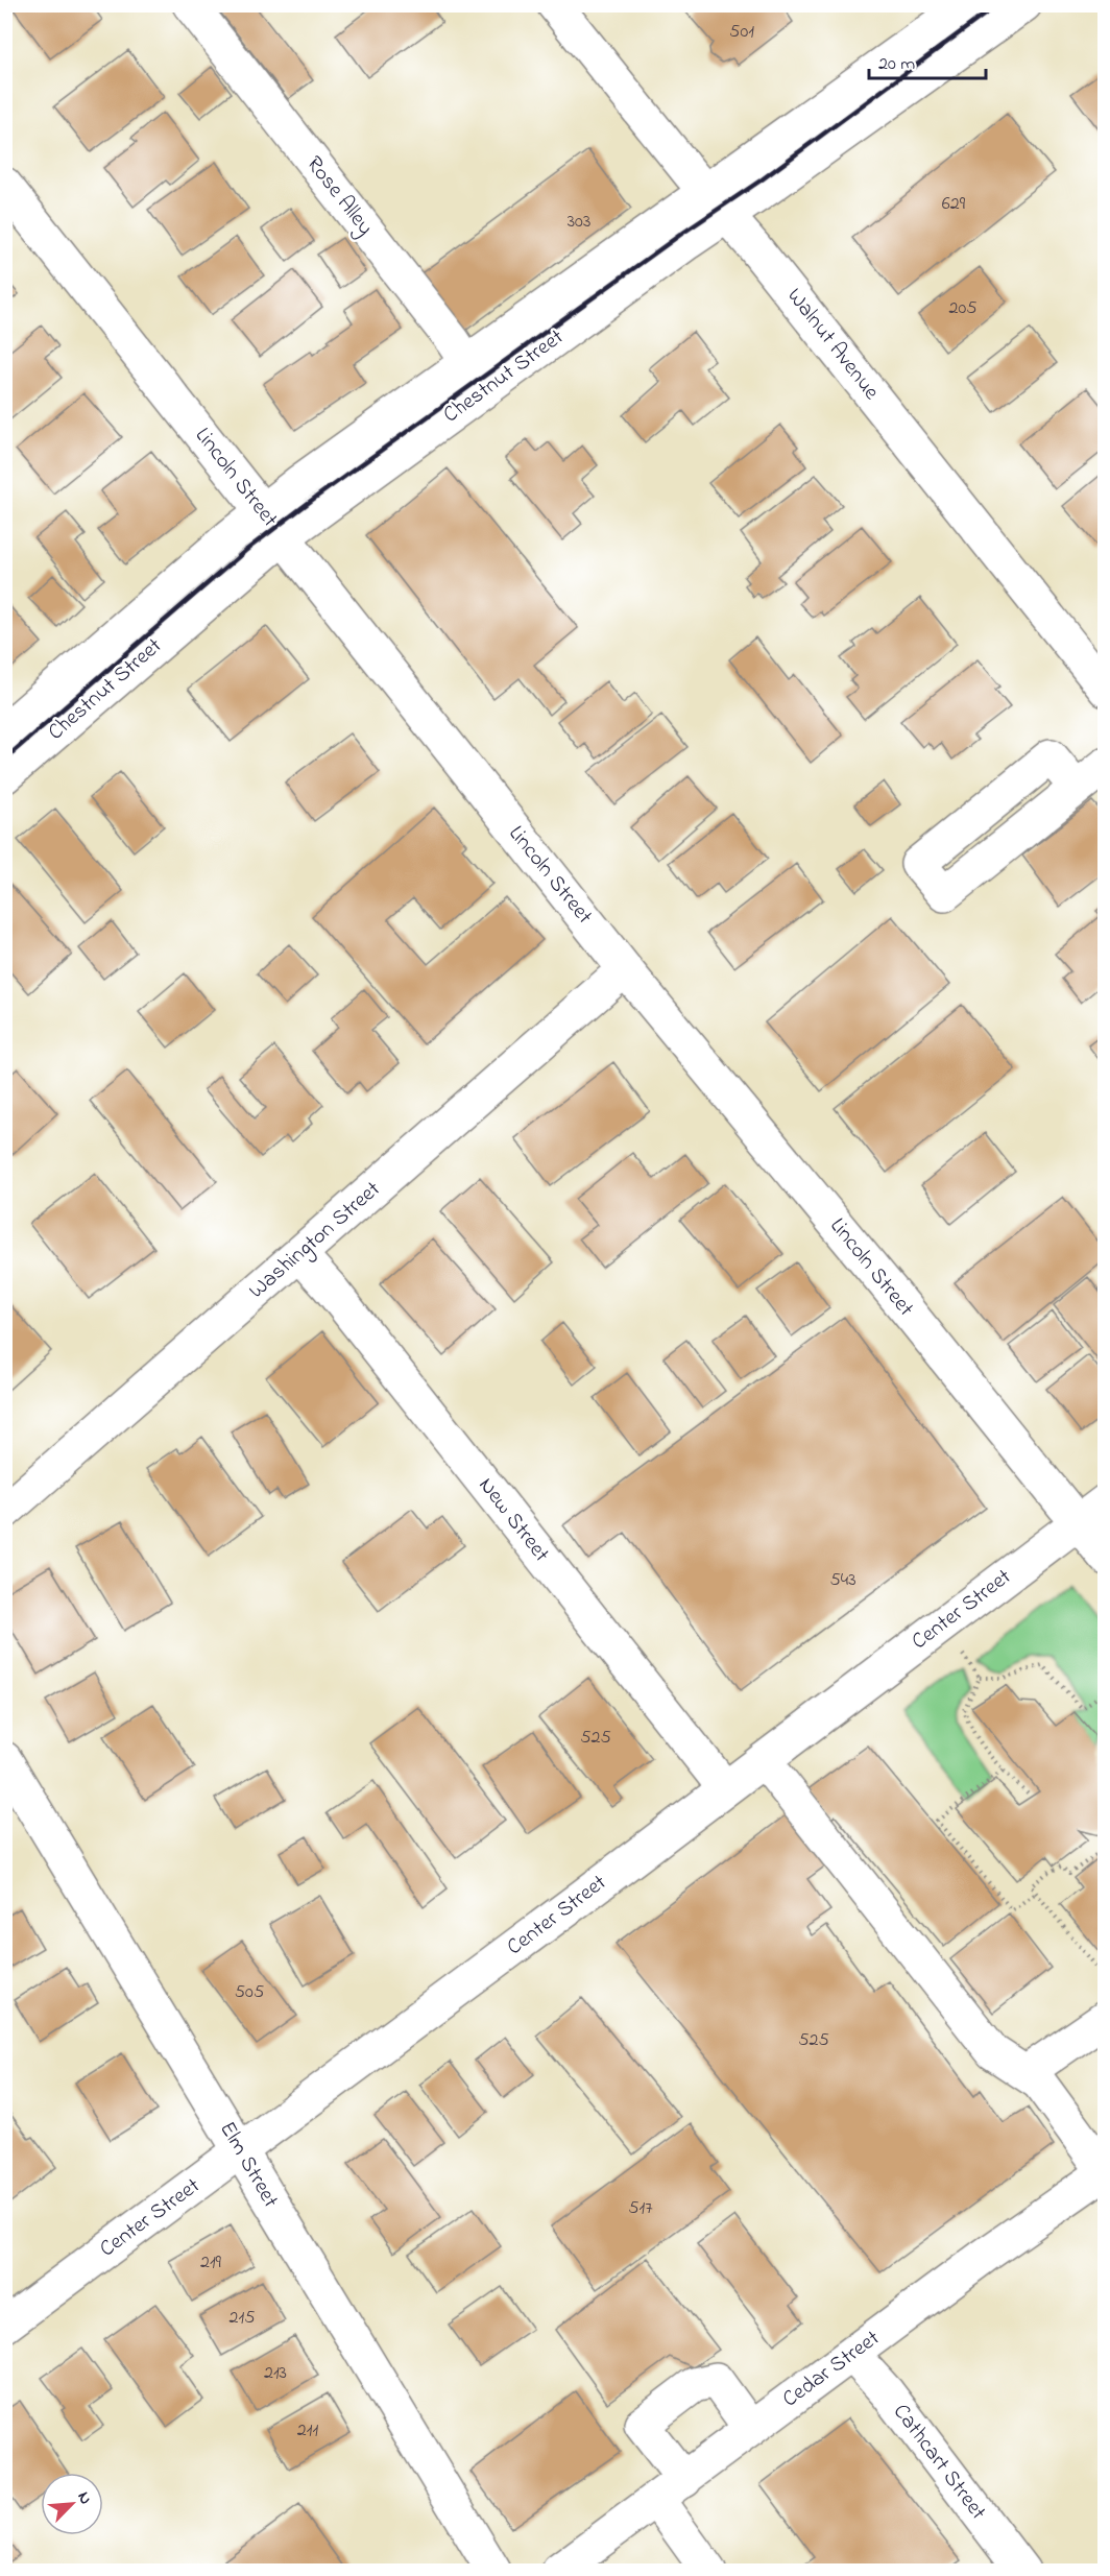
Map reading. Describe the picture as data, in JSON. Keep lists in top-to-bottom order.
{
  "streets": {
    "street": [
      "Rose Alley",
      "Walnut Avenue",
      "Chestnut Street",
      "Lincoln Street",
      "Washington Street",
      "New Street",
      "Center Street",
      "Elm Street",
      "Cedar Street",
      "Cathcart Street"
    ]
  },
  "crossings": [
    ["Rose Alley", "Chestnut Street"],
    ["Walnut Avenue", "Chestnut Street"],
    ["Chestnut Street", "Lincoln Street"],
    ["Lincoln Street", "Washington Street"],
    ["Lincoln Street", "Center Street"],
    ["Washington Street", "New Street"],
    ["New Street", "Center Street"],
    ["Center Street", "Elm Street"],
    ["Cedar Street", "Cathcart Street"]
  ],
  "house_numbers": [
    "501",
    "629",
    "303",
    "205",
    "543",
    "525",
    "505",
    "525",
    "517",
    "219",
    "215",
    "213",
    "211"
  ],
  "scale_bar": "20 m",
  "north": "top right"
}
